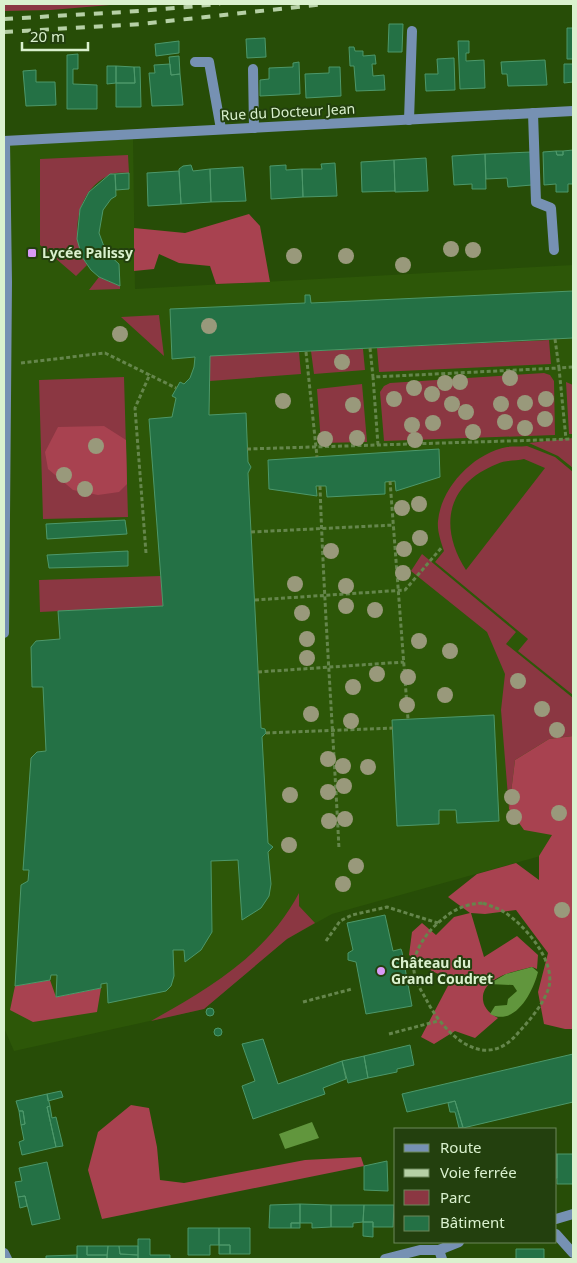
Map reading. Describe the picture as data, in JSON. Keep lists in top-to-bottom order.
{
  "streets": {
    "street": ["Rue du Docteur Jean"]
  },
  "places": {
    "transit": ["Lycée Palissy"],
    "other": ["Château du Grand Coudret"]
  },
  "legend": [
    "Route",
    "Voie ferrée",
    "Parc",
    "Bâtiment"
  ],
  "scale_bar": "20 m"
}
